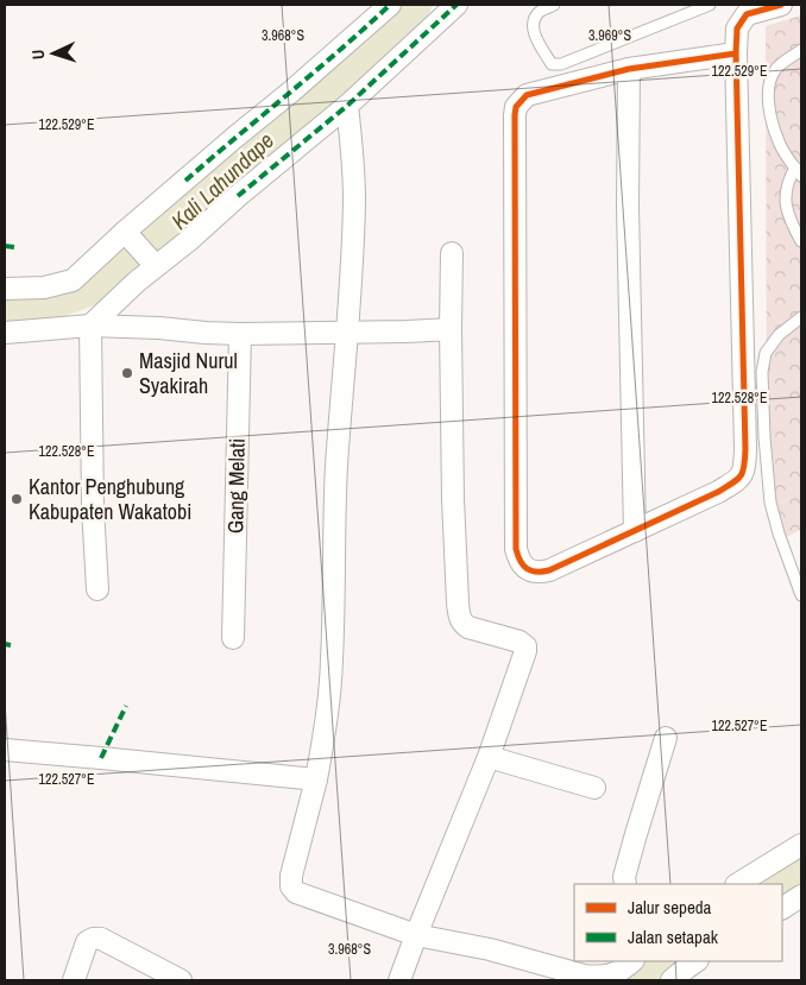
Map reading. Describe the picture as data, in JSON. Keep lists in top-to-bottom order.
{
  "streets": {
    "street": ["Gang Melati"]
  },
  "water": ["Kali Lahundape"],
  "places": ["Masjid Nurul Syakirah", "Kantor Penghubung Kabupaten Wakatobi"],
  "legend": ["Jalur sepeda", "Jalan setapak"],
  "north": "left",
  "coordinates": [
    "3.968°S",
    "3.969°S",
    "122.529°E",
    "122.528°E",
    "122.527°E"
  ]
}
